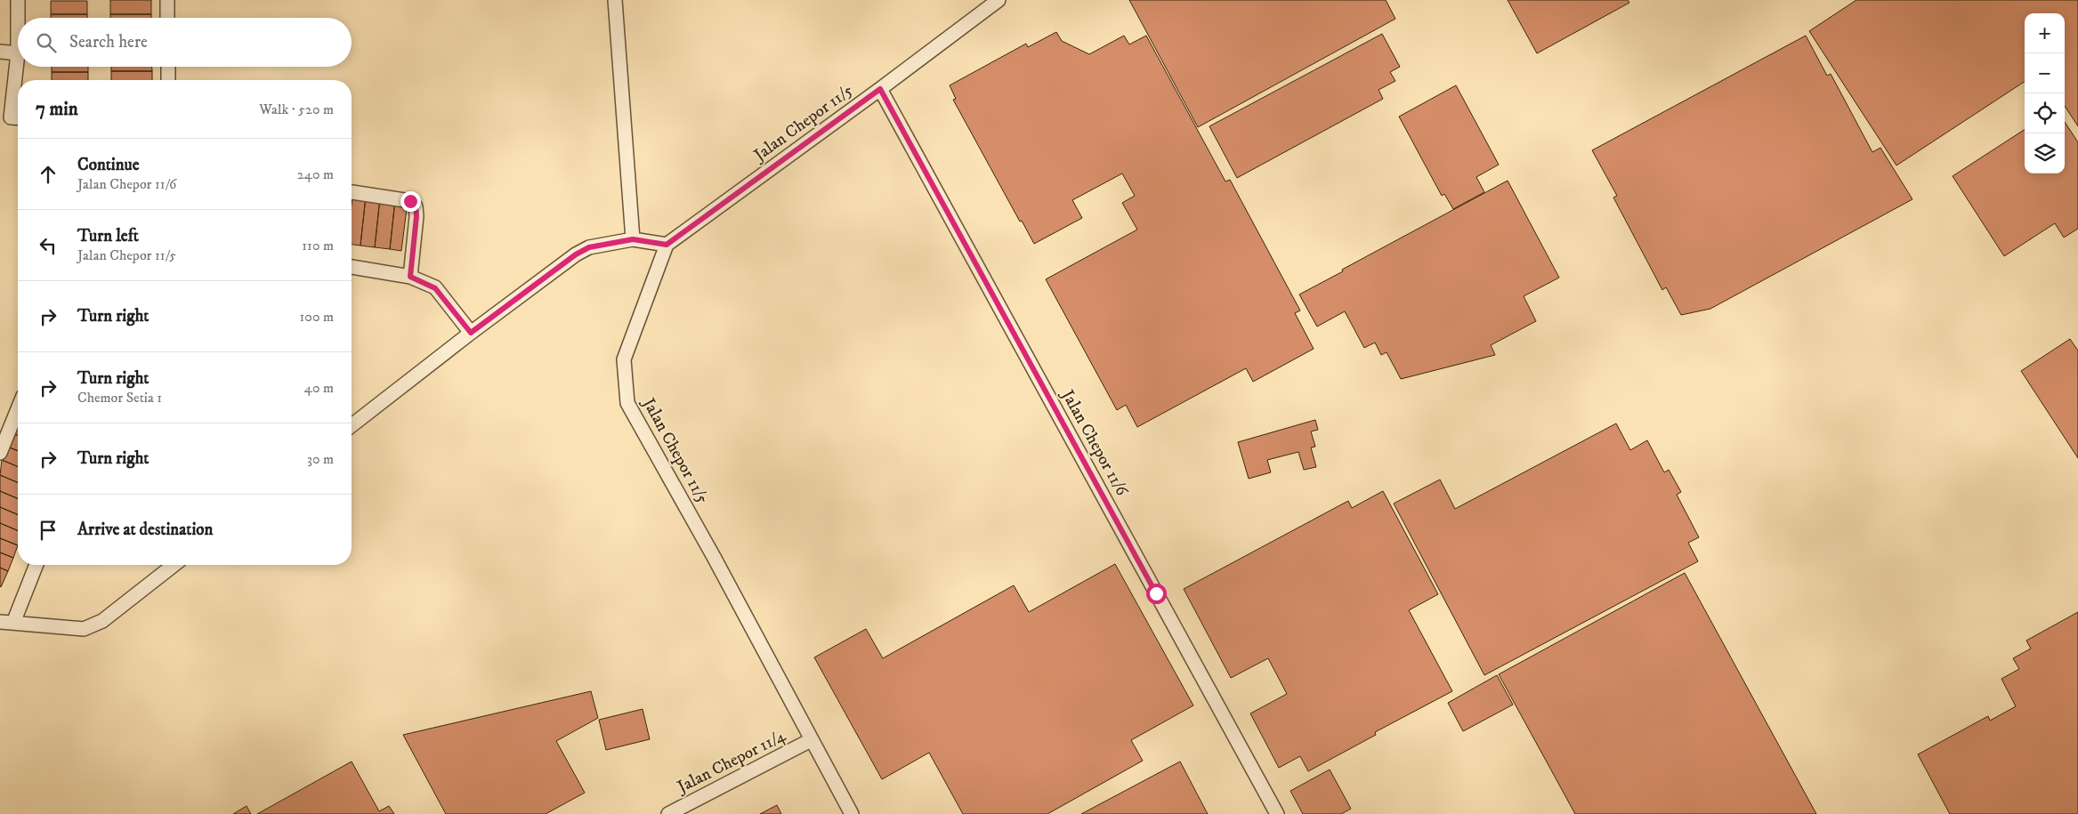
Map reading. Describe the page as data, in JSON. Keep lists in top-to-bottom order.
{
  "streets": {
    "street": ["Jalan Chepor 11/5", "Jalan Chepor 11/6", "Jalan Chepor 11/4"]
  },
  "crossings": [
    ["Jalan Chepor 11/5", "Jalan Chepor 11/6"],
    ["Jalan Chepor 11/5", "Jalan Chepor 11/4"]
  ],
  "page": {
    "map_buttons": ["+", "−"],
    "search": "Search here",
    "heading": ["7 min", "Walk · 520 m"],
    "list": [
      ["Continue", "Jalan Chepor 11/6", "240 m"],
      ["Turn left", "Jalan Chepor 11/5", "110 m"],
      ["Turn right", "100 m"],
      ["Turn right", "Chemor Setia 1", "40 m"],
      ["Turn right", "30 m"],
      "Arrive at destination"
    ]
  }
}
